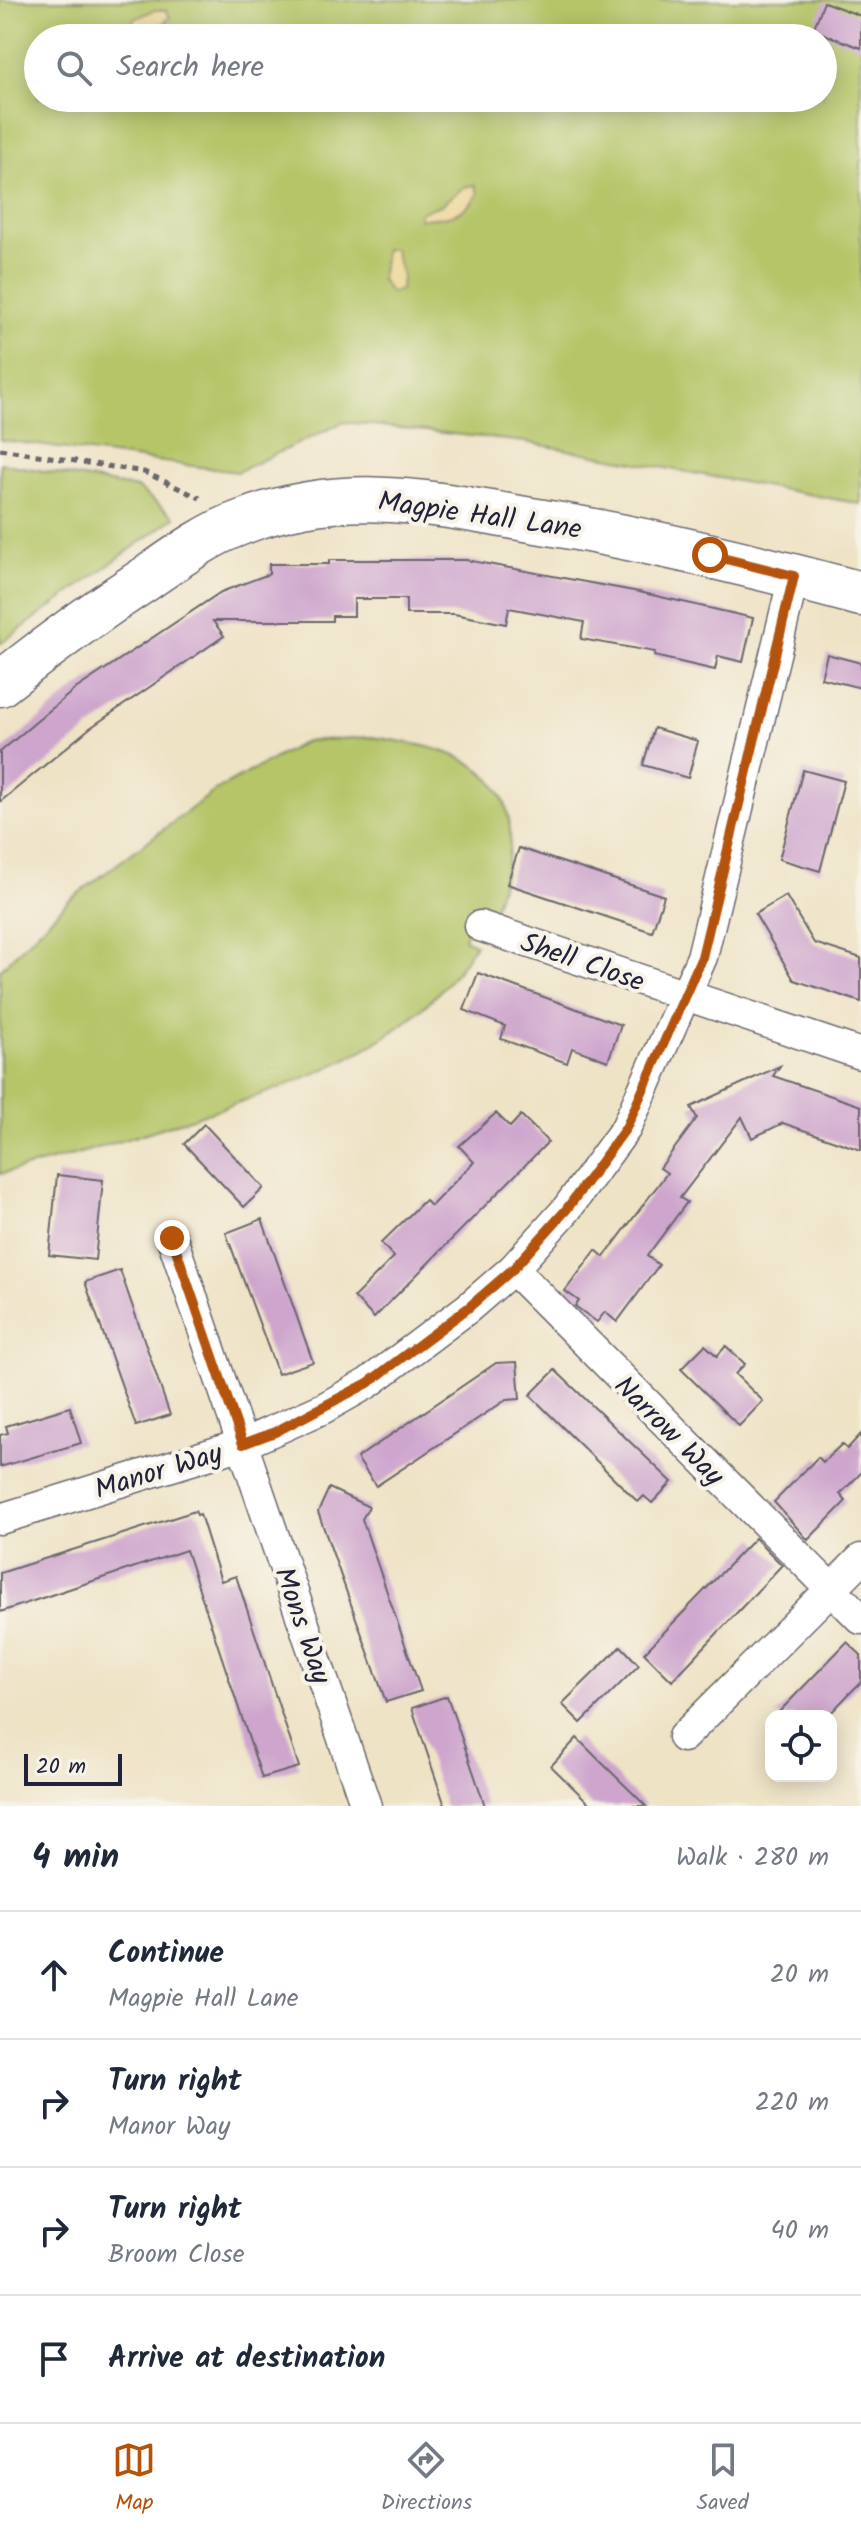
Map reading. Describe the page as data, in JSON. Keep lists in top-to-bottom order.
{
  "streets": {
    "street": [
      "Magpie Hall Lane",
      "Shell Close",
      "Narrow Way",
      "Manor Way",
      "Mons Way"
    ]
  },
  "crossings": [
    ["Magpie Hall Lane", "Manor Way"],
    ["Shell Close", "Manor Way"],
    ["Narrow Way", "Manor Way"],
    ["Manor Way", "Mons Way"]
  ],
  "scale_bar": "20 m",
  "page": {
    "search": "Search here",
    "scale": "20 m",
    "heading": ["4 min", "Walk · 280 m"],
    "list": [
      ["Continue", "Magpie Hall Lane", "20 m"],
      ["Turn right", "Manor Way", "220 m"],
      ["Turn right", "Broom Close", "40 m"],
      "Arrive at destination"
    ],
    "nav": ["Map", "Directions", "Saved"]
  }
}
